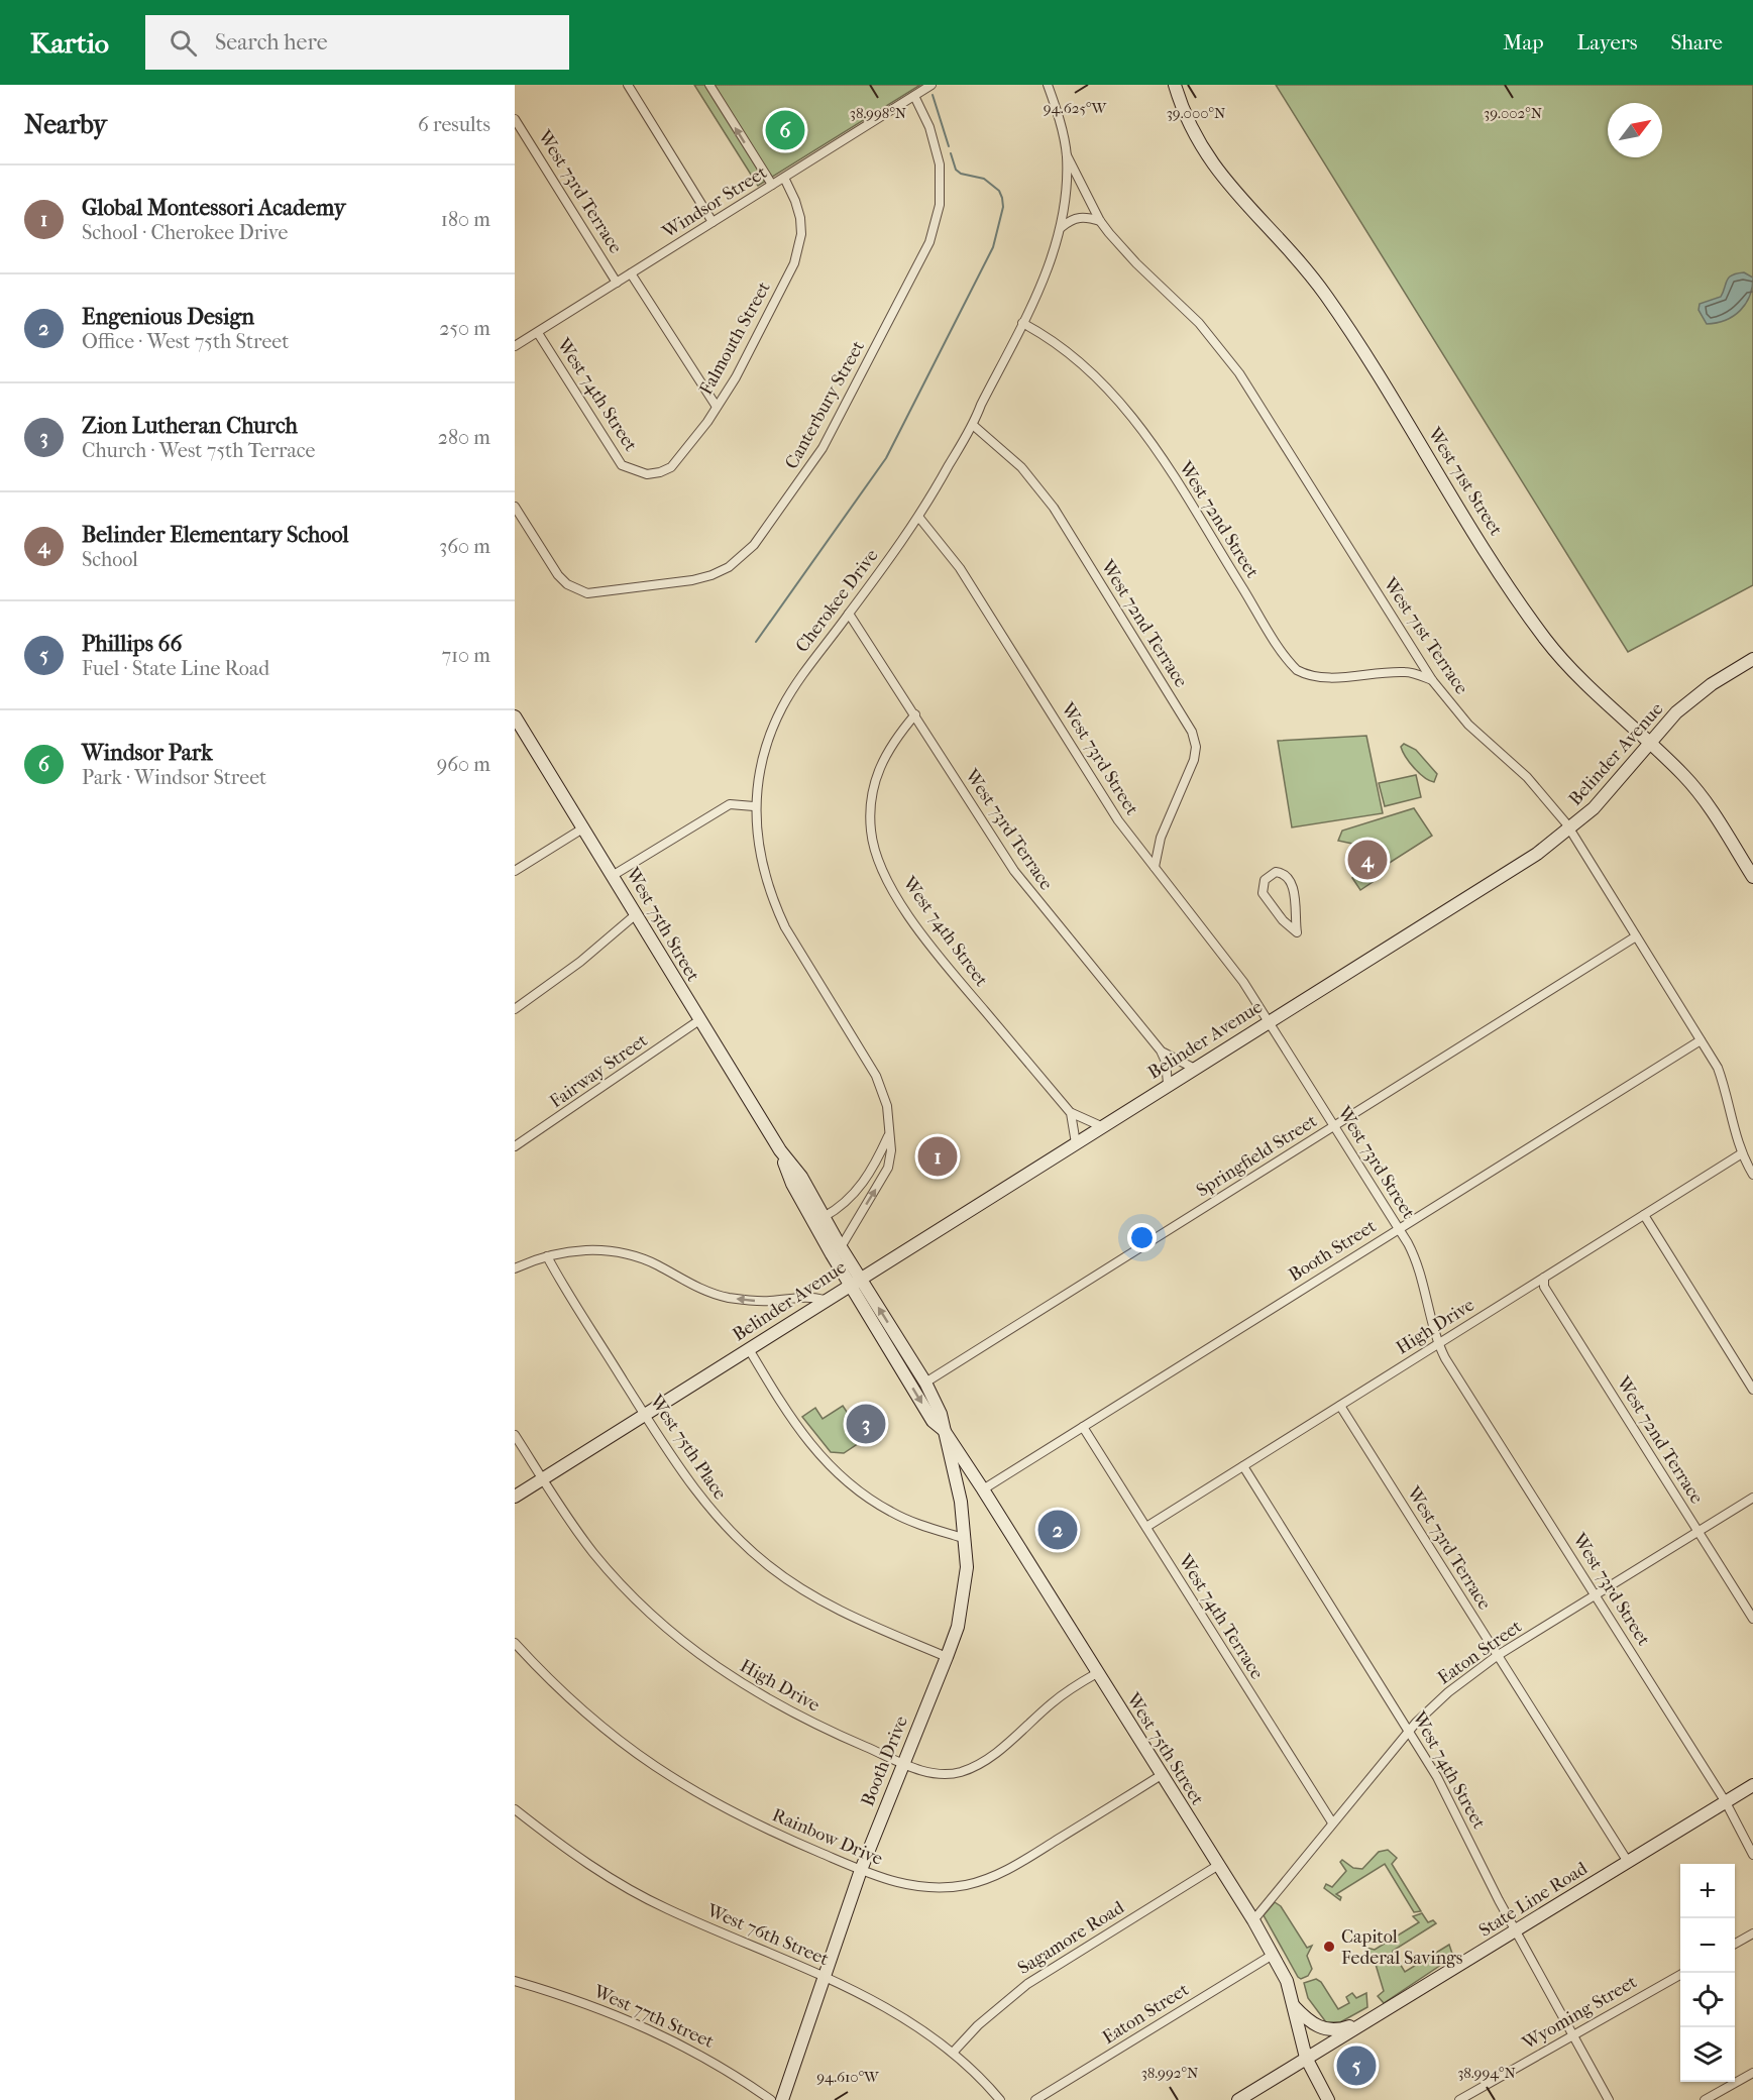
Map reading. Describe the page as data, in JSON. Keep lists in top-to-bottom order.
{
  "streets": {
    "street": [
      "West 73rd Terrace",
      "Windsor Street",
      "Falmouth Street",
      "West 74th Street",
      "Canterbury Street",
      "West 71st Street",
      "West 72nd Street",
      "Cherokee Drive",
      "West 72nd Terrace",
      "West 71st Terrace",
      "Belinder Avenue",
      "West 73rd Street",
      "West 75th Street",
      "Fairway Street",
      "Springfield Street",
      "Booth Street",
      "High Drive",
      "West 75th Place",
      "West 74th Terrace",
      "Eaton Street",
      "Booth Drive",
      "Rainbow Drive",
      "State Line Road",
      "West 76th Street",
      "Sagamore Road",
      "Wyoming Street",
      "West 77th Street"
    ]
  },
  "crossings": [
    ["West 73rd Terrace", "Windsor Street"],
    ["West 73rd Terrace", "Falmouth Street"],
    ["West 73rd Terrace", "West 74th Street"],
    ["West 73rd Terrace", "Cherokee Drive"],
    ["West 73rd Terrace", "Belinder Avenue"],
    ["West 73rd Terrace", "High Drive"],
    ["West 73rd Terrace", "Eaton Street"],
    ["West 73rd Terrace", "State Line Road"],
    ["Windsor Street", "Falmouth Street"],
    ["Windsor Street", "West 74th Street"],
    ["Windsor Street", "Canterbury Street"],
    ["Falmouth Street", "West 74th Street"],
    ["West 74th Street", "Belinder Avenue"],
    ["West 74th Street", "High Drive"],
    ["West 74th Street", "Eaton Street"],
    ["West 74th Street", "State Line Road"],
    ["West 74th Street", "Wyoming Street"],
    ["West 71st Street", "Belinder Avenue"],
    ["West 72nd Street", "Cherokee Drive"],
    ["West 72nd Street", "West 71st Terrace"],
    ["Cherokee Drive", "West 72nd Terrace"],
    ["Cherokee Drive", "West 71st Terrace"],
    ["Cherokee Drive", "West 73rd Street"],
    ["Cherokee Drive", "West 75th Street"],
    ["West 72nd Terrace", "West 73rd Street"],
    ["West 72nd Terrace", "High Drive"],
    ["West 72nd Terrace", "Eaton Street"],
    ["West 71st Terrace", "Belinder Avenue"],
    ["West 71st Terrace", "Springfield Street"],
    ["West 71st Terrace", "Booth Street"],
    ["West 71st Terrace", "High Drive"],
    ["Belinder Avenue", "West 73rd Street"],
    ["Belinder Avenue", "West 75th Street"],
    ["Belinder Avenue", "High Drive"],
    ["Belinder Avenue", "West 75th Place"],
    ["West 73rd Street", "Springfield Street"],
    ["West 73rd Street", "Booth Street"],
    ["West 73rd Street", "High Drive"],
    ["West 73rd Street", "Eaton Street"],
    ["West 73rd Street", "State Line Road"],
    ["West 75th Street", "Fairway Street"],
    ["West 75th Street", "Springfield Street"],
    ["West 75th Street", "Booth Street"],
    ["West 75th Street", "High Drive"],
    ["West 75th Street", "Eaton Street"],
    ["West 75th Street", "Booth Drive"],
    ["West 75th Street", "Rainbow Drive"],
    ["West 75th Street", "State Line Road"],
    ["West 75th Street", "Sagamore Road"],
    ["Booth Street", "West 74th Terrace"],
    ["High Drive", "West 74th Terrace"],
    ["High Drive", "Booth Drive"],
    ["West 75th Place", "Booth Drive"],
    ["West 74th Terrace", "Eaton Street"],
    ["Booth Drive", "Rainbow Drive"],
    ["Booth Drive", "West 76th Street"],
    ["West 76th Street", "Sagamore Road"]
  ],
  "places": ["Capitol Federal Savings"],
  "north": "top right",
  "page": {
    "header": "Kartio",
    "search": "Search here",
    "nav": ["Map", "Layers", "Share"],
    "heading": ["Nearby", "6 results"],
    "pins": [
      "6",
      "4",
      "1",
      "3",
      "2",
      "5"
    ],
    "list": [
      {
        "mark": "1",
        "name": "Global Montessori Academy",
        "note": "School · Cherokee Drive",
        "value": "180 m"
      },
      {
        "mark": "2",
        "name": "Engenious Design",
        "note": "Office · West 75th Street",
        "value": "250 m"
      },
      {
        "mark": "3",
        "name": "Zion Lutheran Church",
        "note": "Church · West 75th Terrace",
        "value": "280 m"
      },
      {
        "mark": "4",
        "name": "Belinder Elementary School",
        "note": "School",
        "value": "360 m"
      },
      {
        "mark": "5",
        "name": "Phillips 66",
        "note": "Fuel · State Line Road",
        "value": "710 m"
      },
      {
        "mark": "6",
        "name": "Windsor Park",
        "note": "Park · Windsor Street",
        "value": "960 m"
      }
    ],
    "map_buttons": ["+", "−"]
  },
  "coordinates": [
    "94.625°W",
    "38.998°N",
    "39.000°N",
    "39.002°N",
    "38.992°N",
    "38.994°N",
    "94.610°W"
  ]
}
